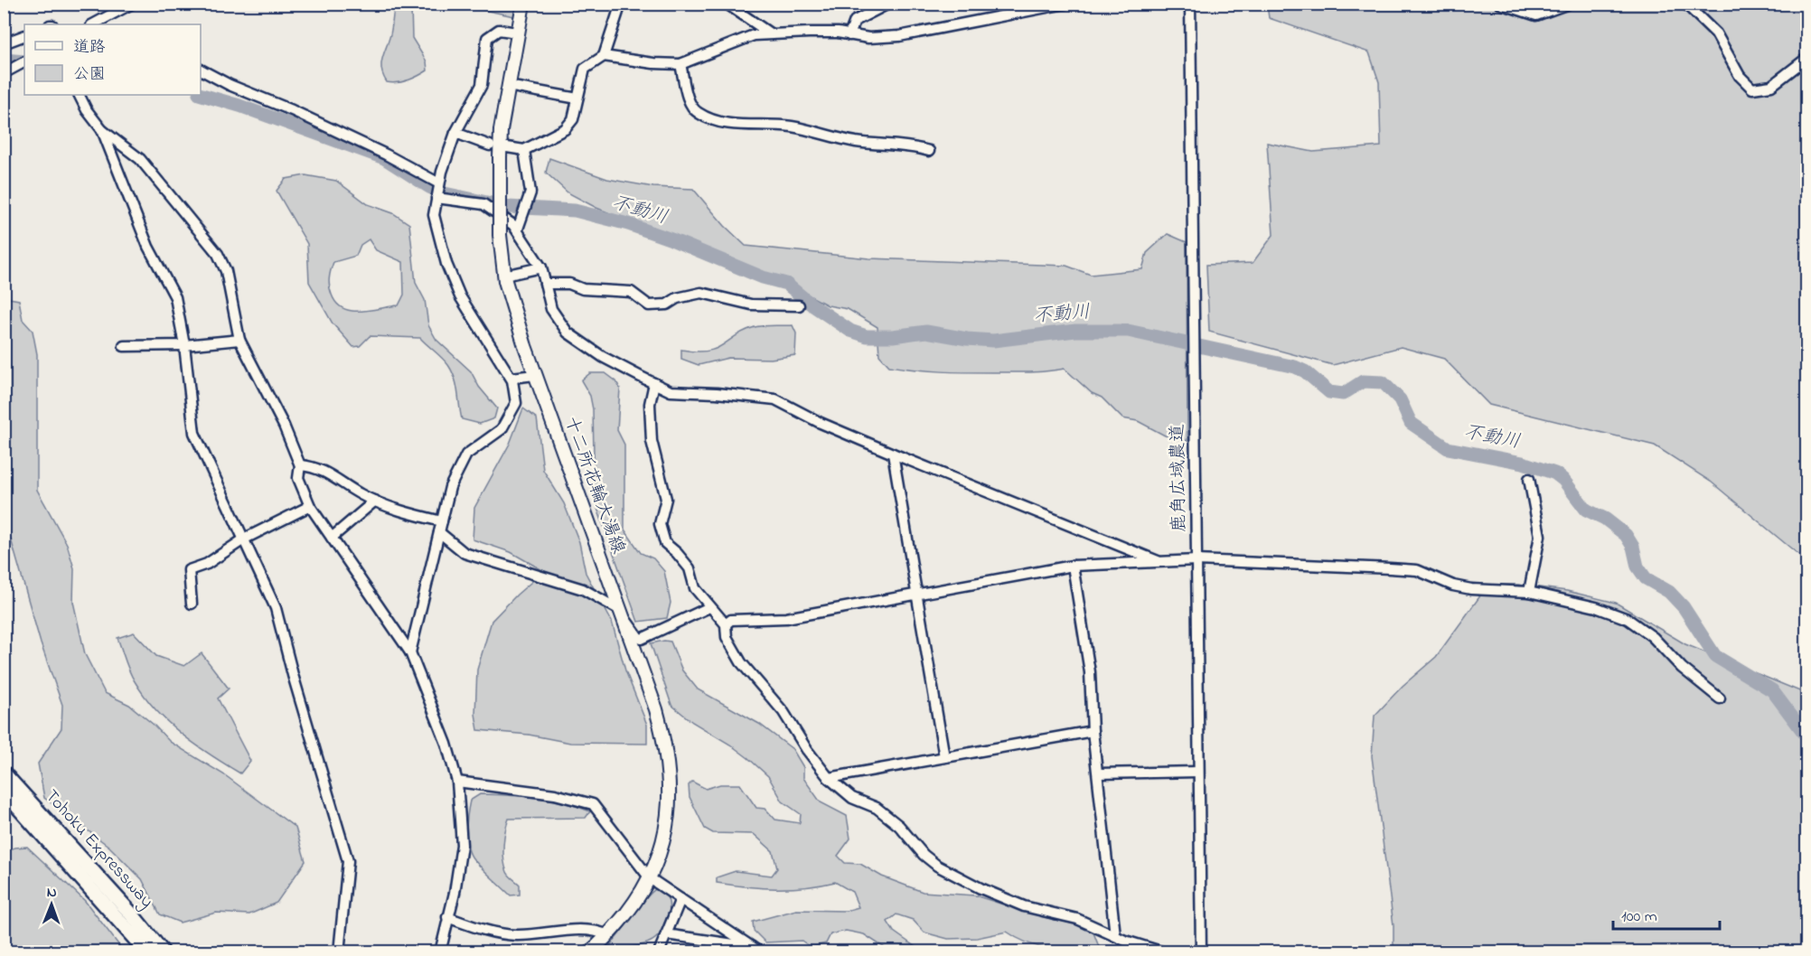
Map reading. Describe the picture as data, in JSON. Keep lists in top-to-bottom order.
{
  "streets": {
    "highway": ["Tohoku Expressway"],
    "main road": ["十二所花輪大湯線"],
    "street": ["鹿角広域農道"]
  },
  "water": ["不動川"],
  "legend": ["道路", "公園"],
  "scale_bar": "100 m",
  "north": "top"
}
